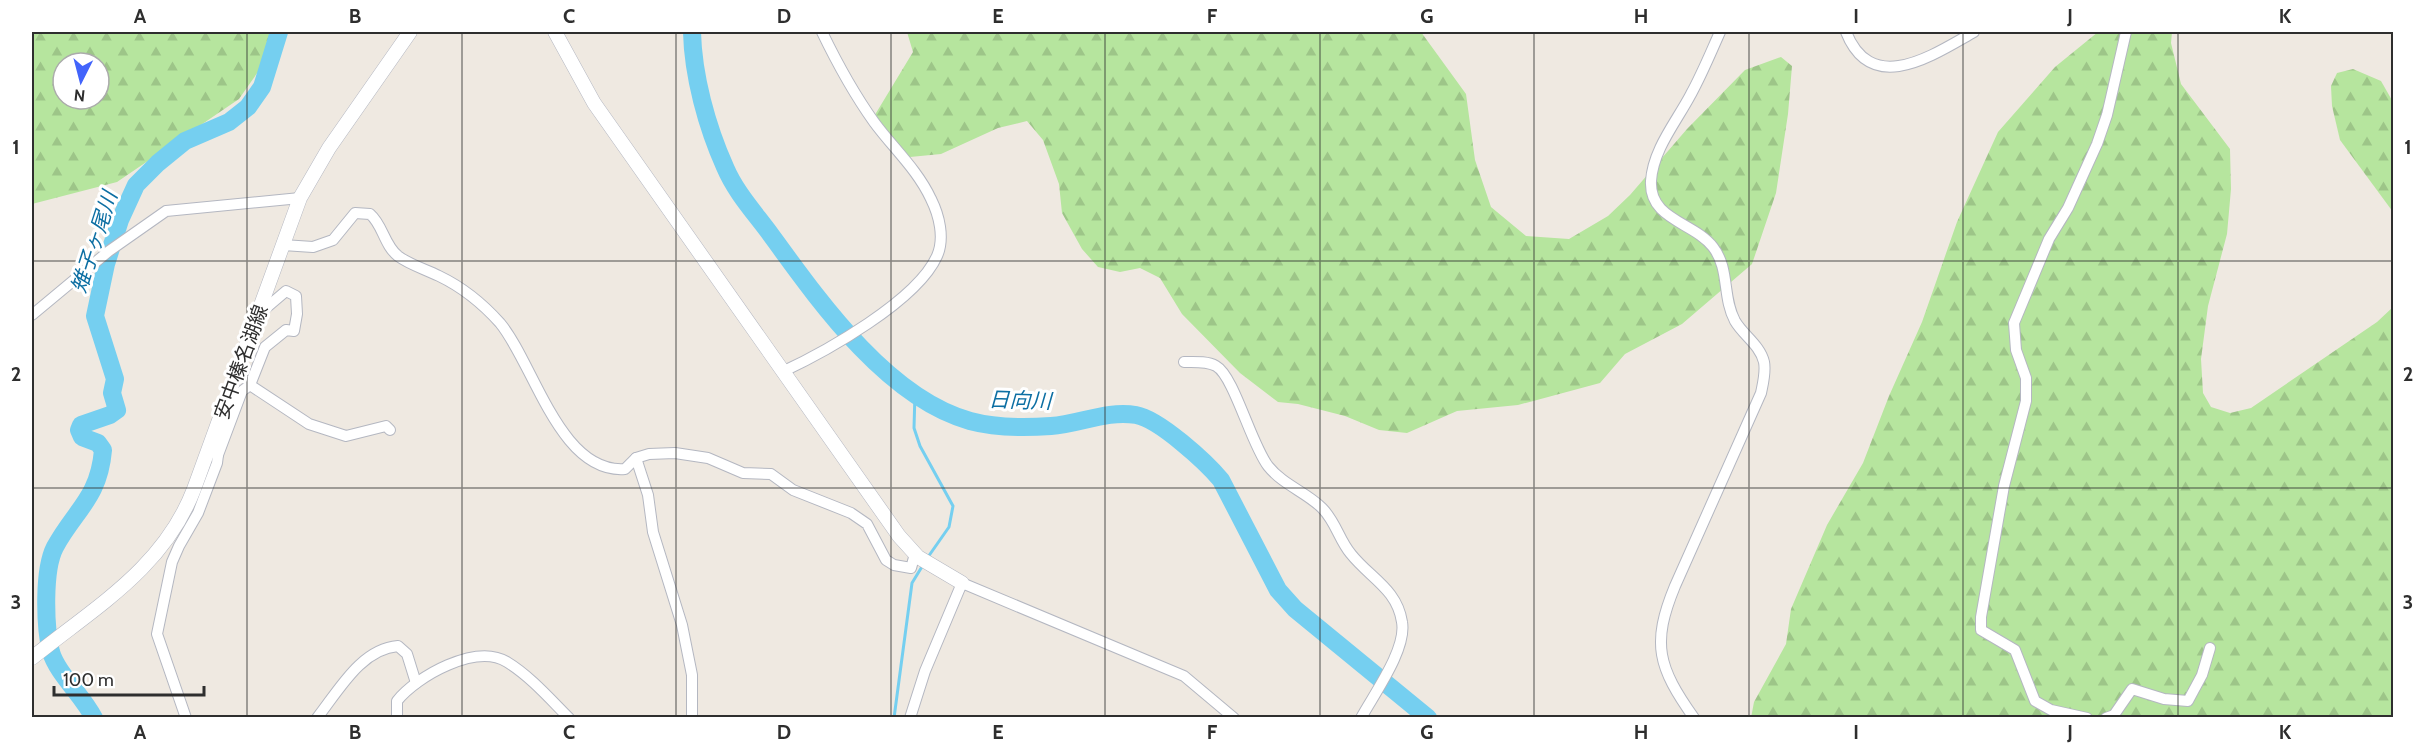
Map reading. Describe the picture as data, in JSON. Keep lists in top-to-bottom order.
{
  "streets": {
    "main road": ["安中榛名湖線"]
  },
  "water": ["雉子ヶ尾川", "日向川"],
  "scale_bar": "100 m",
  "north": "bottom",
  "grid": {
    "columns": [
      "A",
      "B",
      "C",
      "D",
      "E",
      "F",
      "G",
      "H",
      "I",
      "J",
      "K"
    ],
    "rows": ["1", "2", "3"]
  }
}
